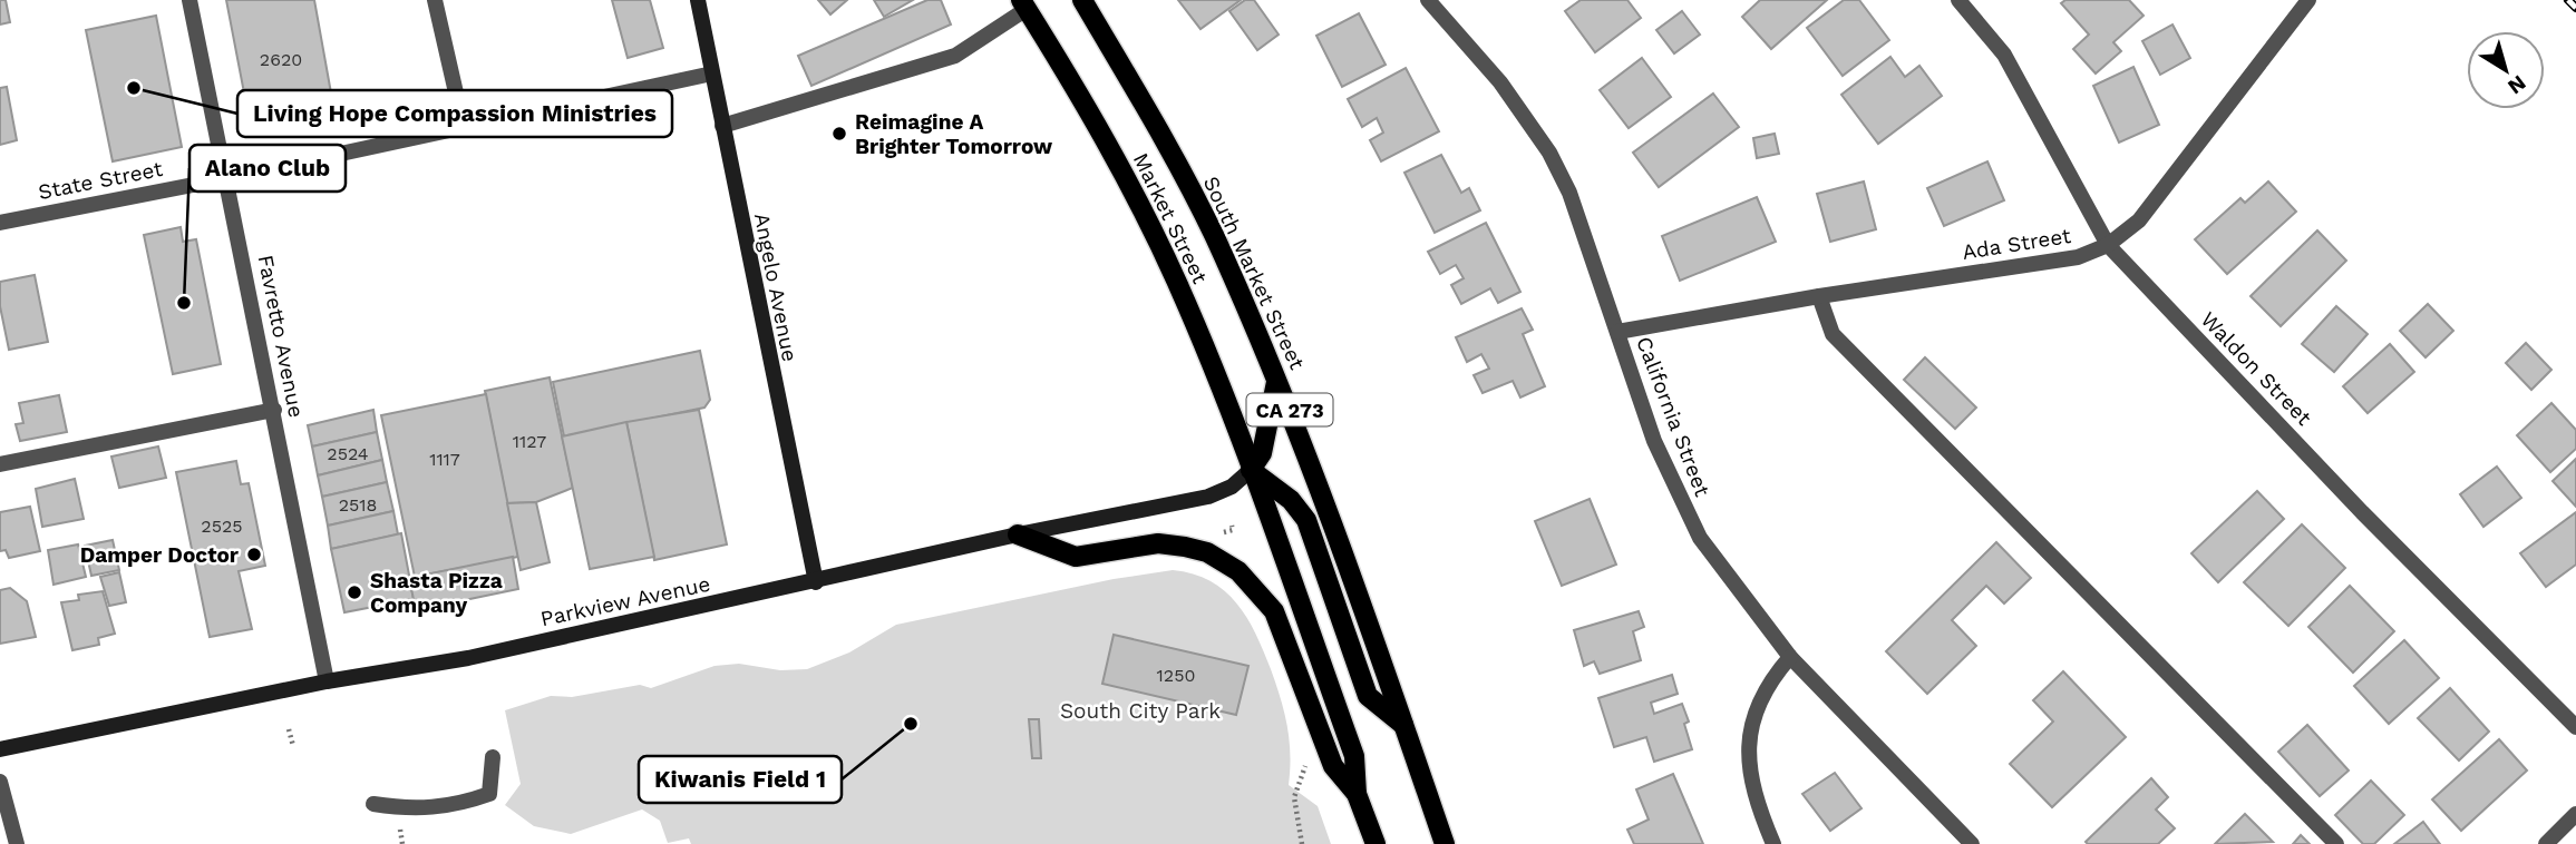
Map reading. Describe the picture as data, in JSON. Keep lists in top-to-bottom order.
{
  "streets": {
    "main road": [
      "Market Street",
      "South Market Street",
      "Angelo Avenue",
      "CA 273",
      "Parkview Avenue"
    ],
    "street": [
      "State Street",
      "Ada Street",
      "Favretto Avenue",
      "Waldon Street",
      "California Street"
    ]
  },
  "crossings": [
    ["State Street", "Angelo Avenue"],
    ["State Street", "Favretto Avenue"],
    ["Market Street", "CA 273"],
    ["Market Street", "Parkview Avenue"],
    ["Ada Street", "Waldon Street"],
    ["Ada Street", "California Street"],
    ["Angelo Avenue", "Parkview Avenue"],
    ["Favretto Avenue", "Parkview Avenue"],
    ["CA 273", "Parkview Avenue"]
  ],
  "parks": ["South City Park"],
  "places": [
    "Living Hope Compassion Ministries",
    "Reimagine A Brighter Tomorrow",
    "Alano Club",
    "Damper Doctor",
    "Shasta Pizza Company",
    "Kiwanis Field 1"
  ],
  "house_numbers": [
    "2620",
    "1127",
    "2524",
    "1117",
    "2518",
    "2525",
    "1250"
  ],
  "north": "bottom right"
}
